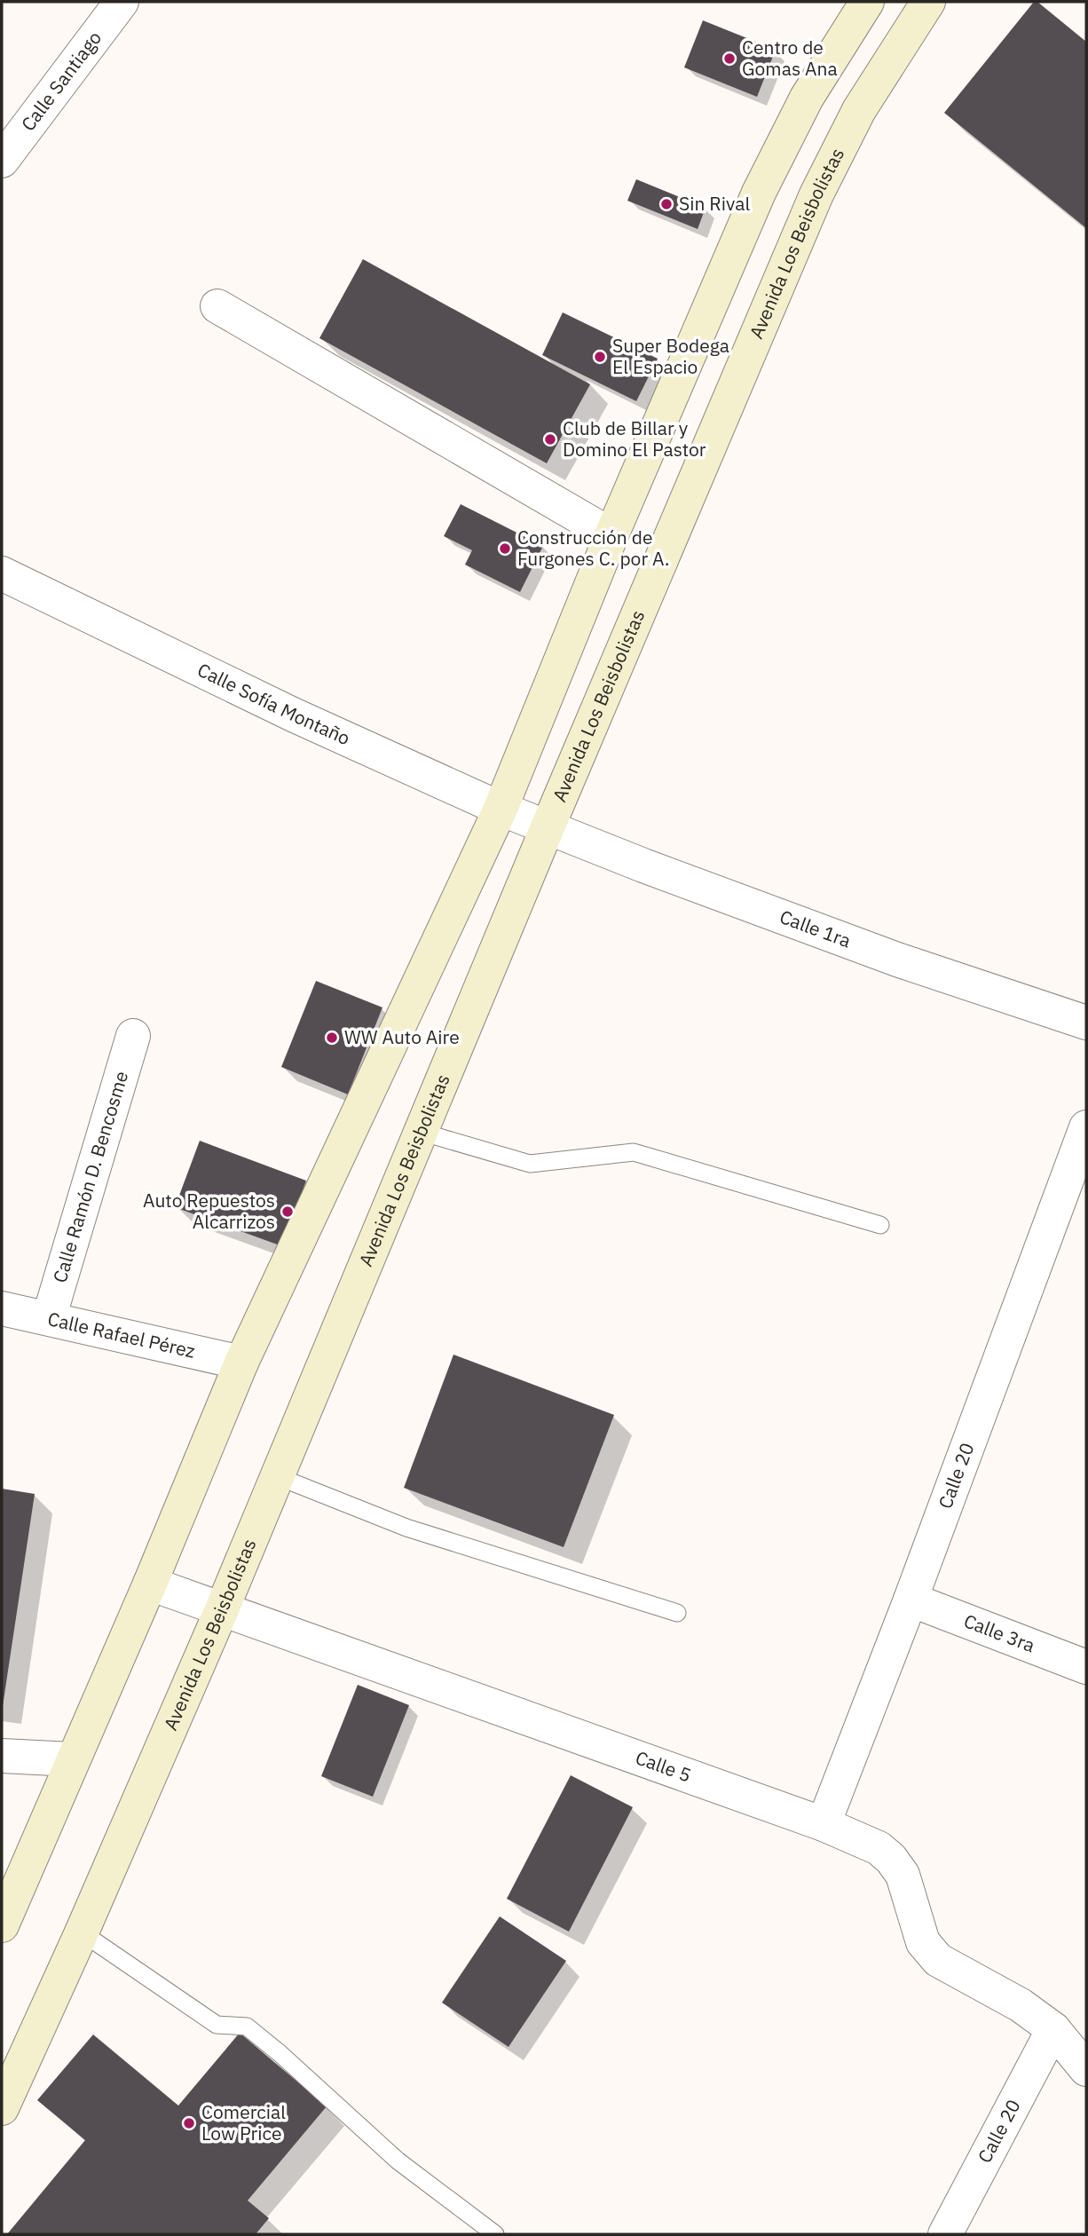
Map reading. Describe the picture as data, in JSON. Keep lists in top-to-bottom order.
{
  "streets": {
    "main road": ["Avenida Los Beisbolistas"],
    "street": [
      "Calle Santiago",
      "Calle Sofía Montaño",
      "Calle 1ra",
      "Calle Ramón D. Bencosme",
      "Calle Rafael Pérez",
      "Calle 20",
      "Calle 3ra",
      "Calle 5"
    ]
  },
  "crossings": [
    ["Avenida Los Beisbolistas", "Calle Sofía Montaño"],
    ["Avenida Los Beisbolistas", "Calle 1ra"],
    ["Avenida Los Beisbolistas", "Calle 5"],
    ["Calle Sofía Montaño", "Calle 1ra"],
    ["Calle Ramón D. Bencosme", "Calle Rafael Pérez"],
    ["Calle 20", "Calle 3ra"],
    ["Calle 20", "Calle 5"]
  ],
  "places": [
    "Centro de Gomas Ana",
    "Sin Rival",
    "Super Bodega El Espacio",
    "Club de Billar y Domino El Pastor",
    "Construcción de Furgones C. por A.",
    "WW Auto Aire",
    "Auto Repuestos Alcarrizos",
    "Comercial Low Price"
  ]
}
